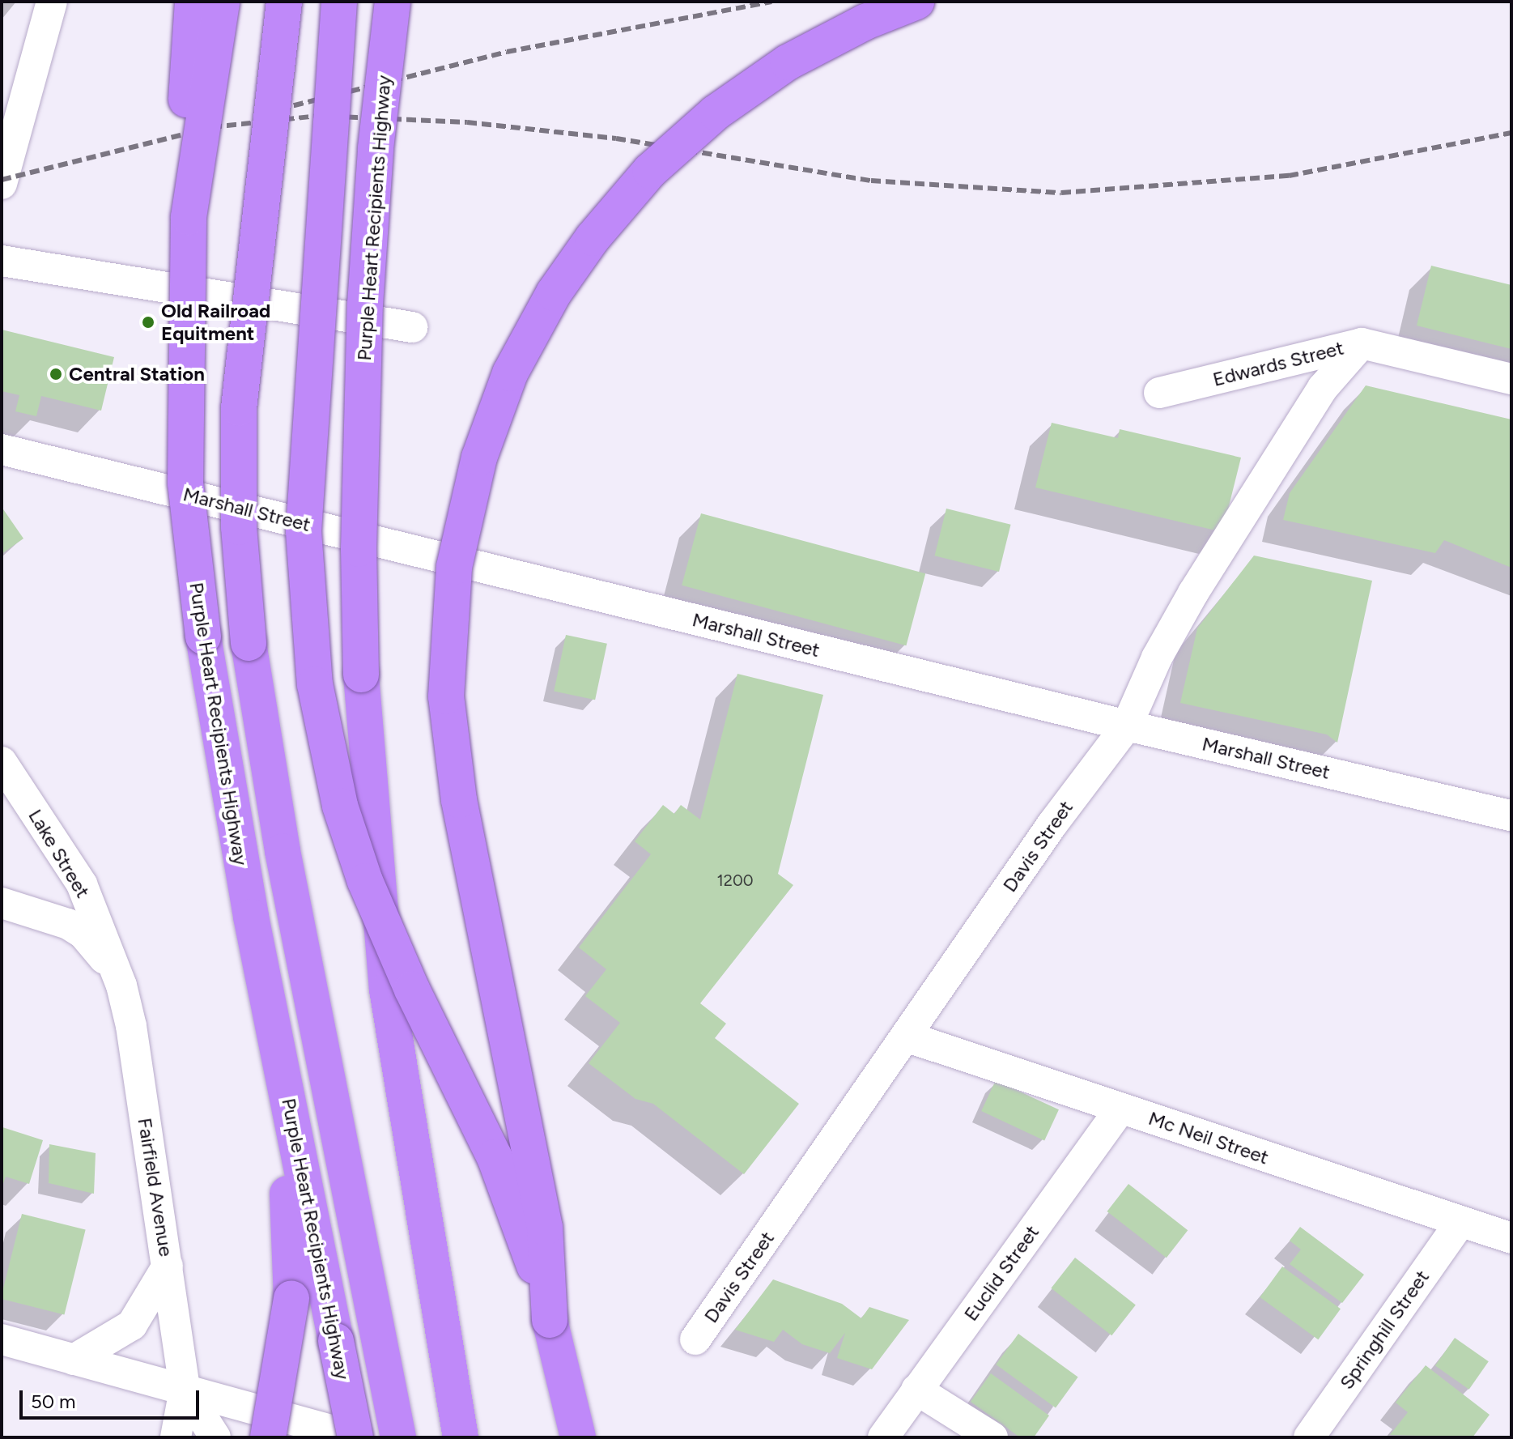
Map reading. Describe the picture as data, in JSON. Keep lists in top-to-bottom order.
{
  "streets": {
    "highway": ["Purple Heart Recipients Highway"],
    "street": [
      "Edwards Street",
      "Marshall Street",
      "Davis Street",
      "Lake Street",
      "Mc Neil Street",
      "Fairfield Avenue",
      "Euclid Street",
      "Springhill Street"
    ]
  },
  "crossings": [
    ["Edwards Street", "Davis Street"],
    ["Marshall Street", "Davis Street"],
    ["Davis Street", "Mc Neil Street"],
    ["Lake Street", "Fairfield Avenue"],
    ["Mc Neil Street", "Euclid Street"],
    ["Mc Neil Street", "Springhill Street"]
  ],
  "places": ["Old Railroad Equitment", "Central Station"],
  "house_numbers": ["1200"],
  "scale_bar": "50 m"
}
